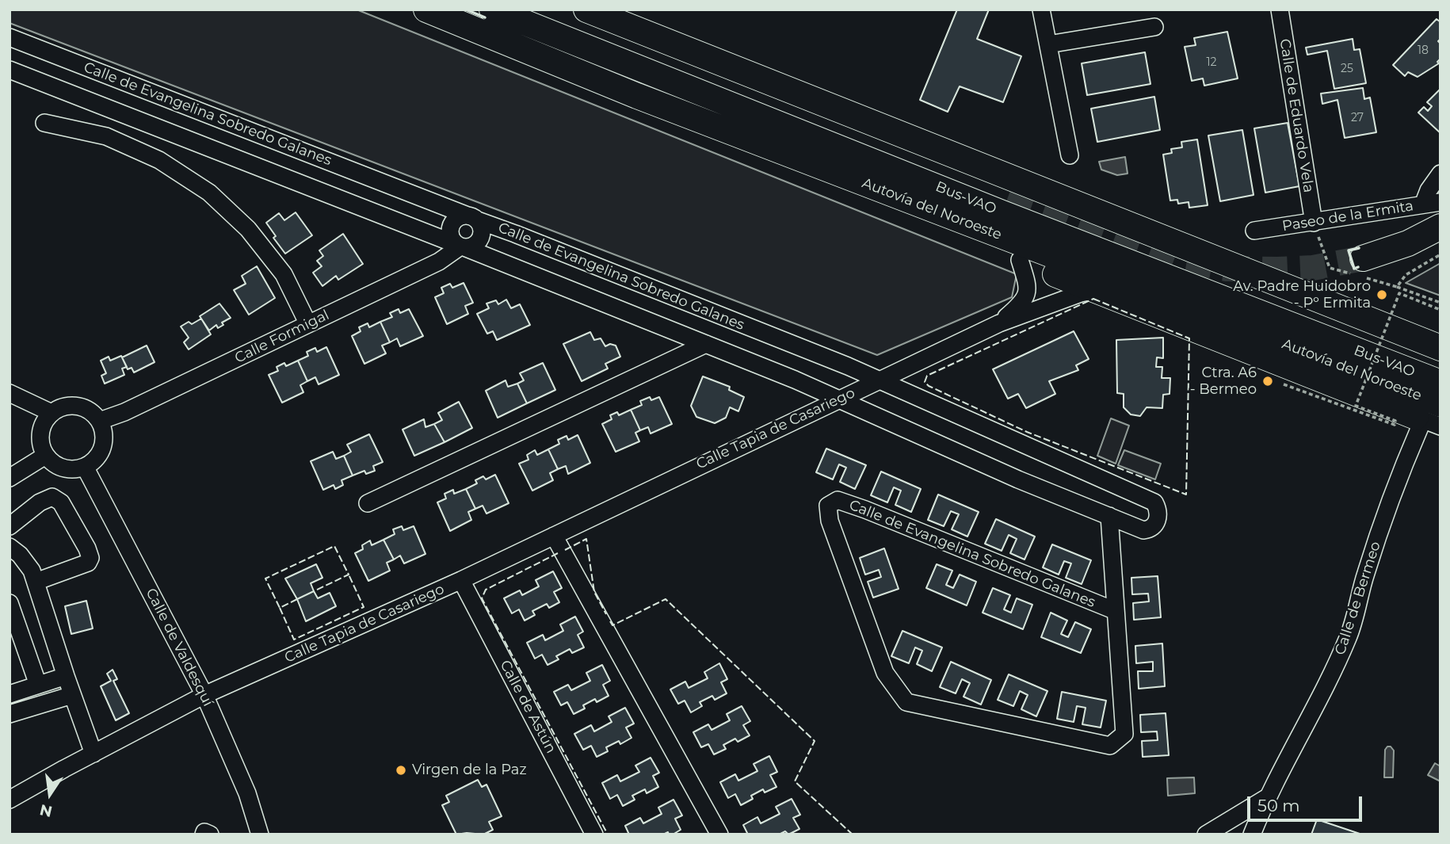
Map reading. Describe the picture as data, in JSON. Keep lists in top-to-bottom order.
{
  "streets": {
    "highway": ["Bus-VAO", "Autovía del Noroeste"],
    "street": [
      "Calle de Evangelina Sobredo Galanes",
      "Calle de Eduardo Vela",
      "Paseo de la Ermita",
      "Calle Formigal",
      "Calle Tapia de Casariego",
      "Calle de Bermeo",
      "Calle de Valdesquí",
      "Calle de Astún"
    ]
  },
  "crossings": [
    ["Calle de Evangelina Sobredo Galanes", "Calle Formigal"],
    ["Calle de Evangelina Sobredo Galanes", "Calle Tapia de Casariego"],
    ["Calle de Eduardo Vela", "Paseo de la Ermita"],
    ["Calle Formigal", "Calle de Valdesquí"],
    ["Calle Tapia de Casariego", "Calle de Valdesquí"],
    ["Calle Tapia de Casariego", "Calle de Astún"]
  ],
  "places": ["Av. Padre Huidobro - Pº Ermita", "Ctra. A6 - Bermeo", "Virgen de la Paz"],
  "house_numbers": [
    "18",
    "12",
    "25",
    "27"
  ],
  "scale_bar": "50 m",
  "north": "bottom"
}
